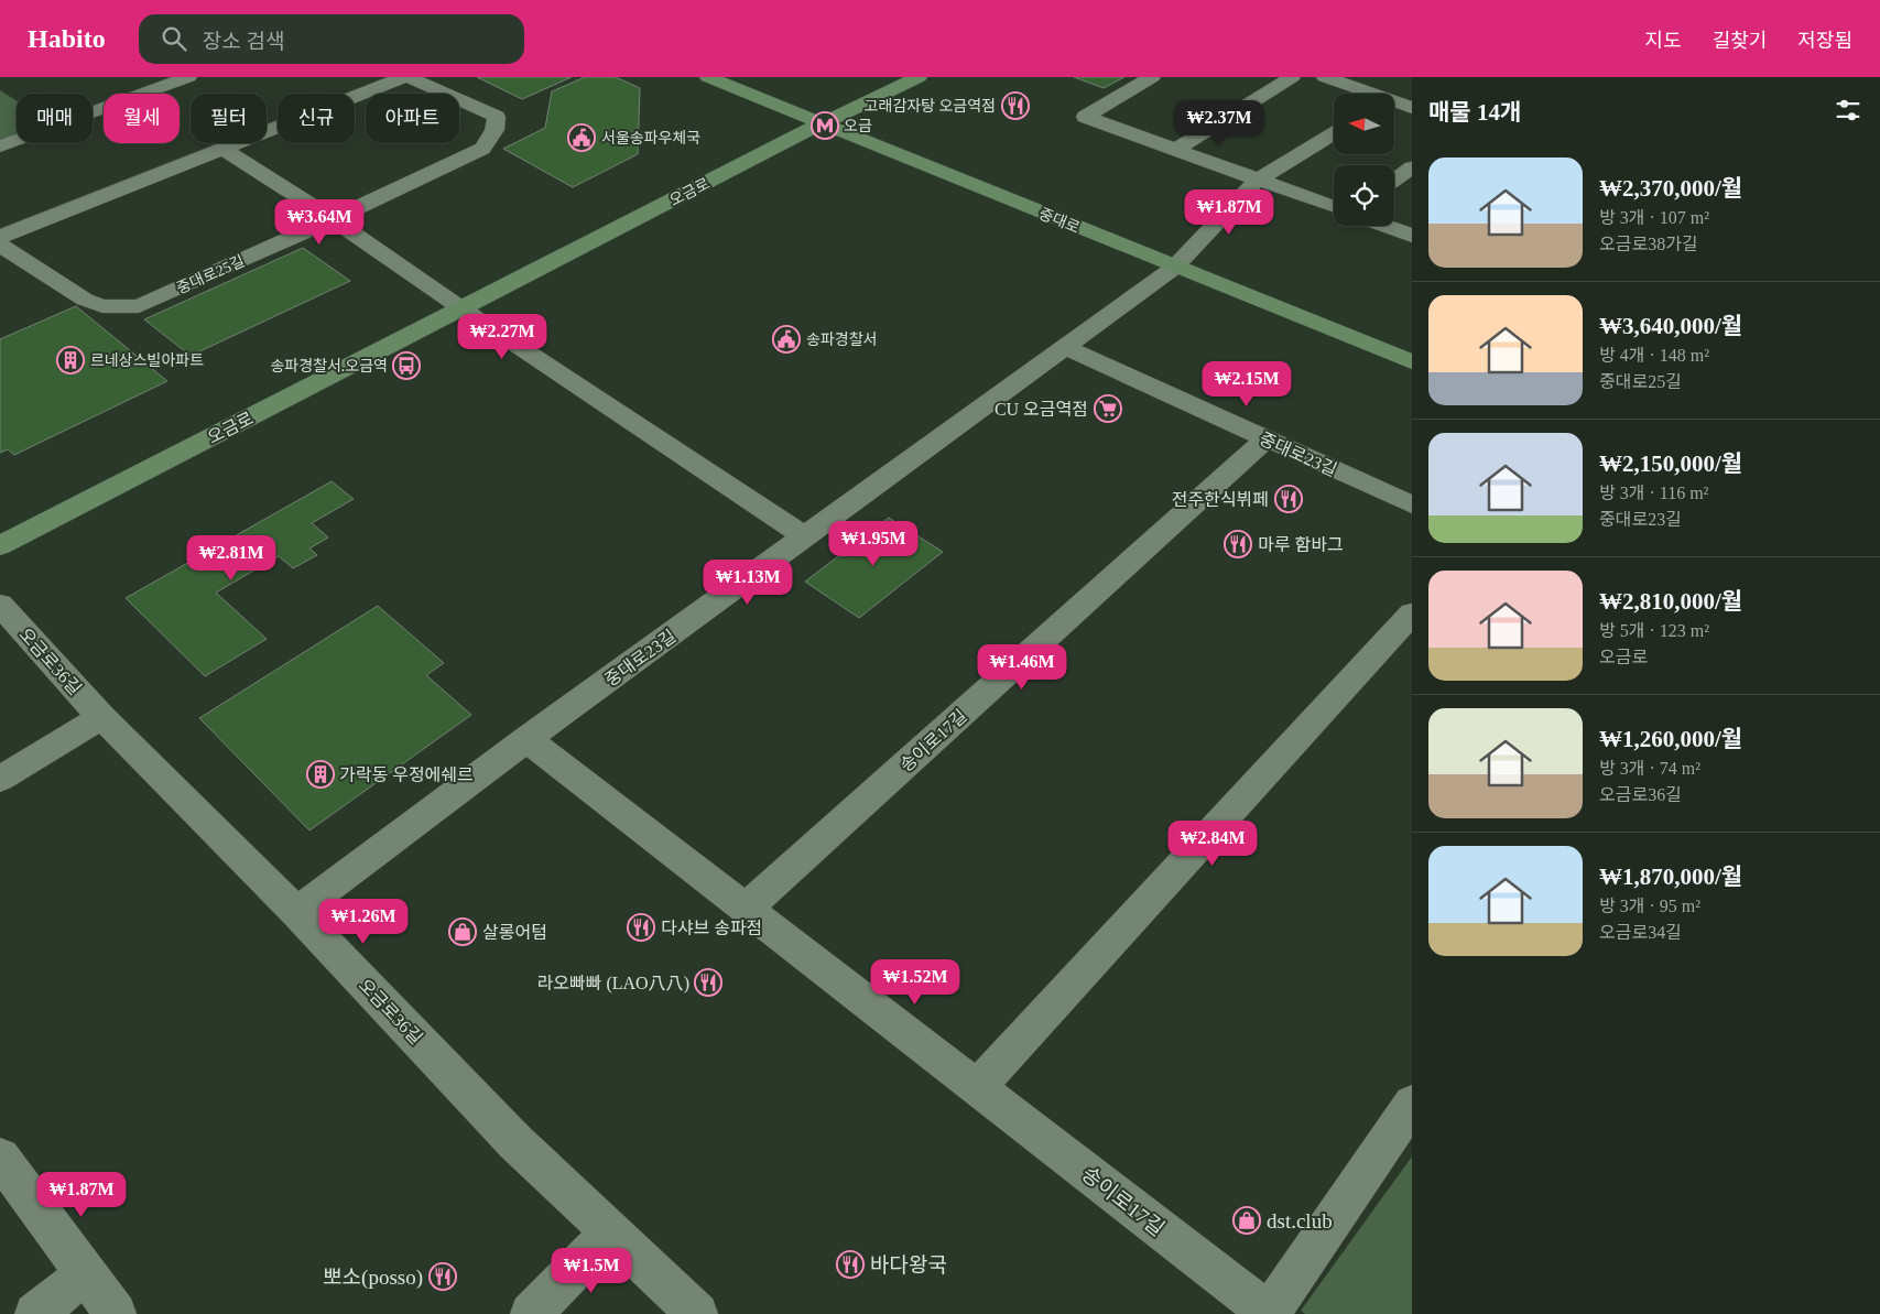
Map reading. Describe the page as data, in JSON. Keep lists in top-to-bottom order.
{
  "streets": {
    "main road": ["오금로", "중대로"],
    "street": [
      "중대로25길",
      "중대로23길",
      "오금로36길",
      "송이로17길"
    ]
  },
  "crossings": [
    ["오금로", "중대로"],
    ["중대로", "중대로23길"],
    ["중대로23길", "오금로36길"],
    ["중대로23길", "송이로17길"]
  ],
  "places": {
    "restaurant": [
      "고래감자탕 오금역점",
      "전주한식뷔페",
      "마루 함바그",
      "다샤브 송파점",
      "라오빠빠 (LAO八八)",
      "바다왕국",
      "뽀소(posso)"
    ],
    "metro station": ["오금"],
    "public building": ["서울송파우체국", "송파경찰서"],
    "building": ["르네상스빌아파트", "가락동 우정에쉐르"],
    "bus stop": ["송파경찰서.오금역"],
    "supermarket": ["CU 오금역점"],
    "shop": ["살롱어텀", "dst.club"]
  },
  "north": "left",
  "page": {
    "header": "Habito",
    "search": "장소 검색",
    "nav": ["지도", "길찾기", "저장됨"],
    "heading": "매물 14개",
    "chip": [
      "매매",
      "월세",
      "필터",
      "신규",
      "아파트"
    ],
    "price": [
      "₩2.37M",
      "₩1.87M",
      "₩3.64M",
      "₩2.27M",
      "₩2.15M",
      "₩1.95M",
      "₩2.81M",
      "₩1.13M",
      "₩1.46M",
      "₩2.84M",
      "₩1.26M",
      "₩1.52M",
      "₩1.87M",
      "₩1.5M"
    ],
    "list": [
      {
        "name": "₩2,370,000/월",
        "note": "방 3개 · 107 m² · 오금로38가길"
      },
      {
        "name": "₩3,640,000/월",
        "note": "방 4개 · 148 m² · 중대로25길"
      },
      {
        "name": "₩2,150,000/월",
        "note": "방 3개 · 116 m² · 중대로23길"
      },
      {
        "name": "₩2,810,000/월",
        "note": "방 5개 · 123 m² · 오금로"
      },
      {
        "name": "₩1,260,000/월",
        "note": "방 3개 · 74 m² · 오금로36길"
      },
      {
        "name": "₩1,870,000/월",
        "note": "방 3개 · 95 m² · 오금로34길"
      }
    ]
  }
}
